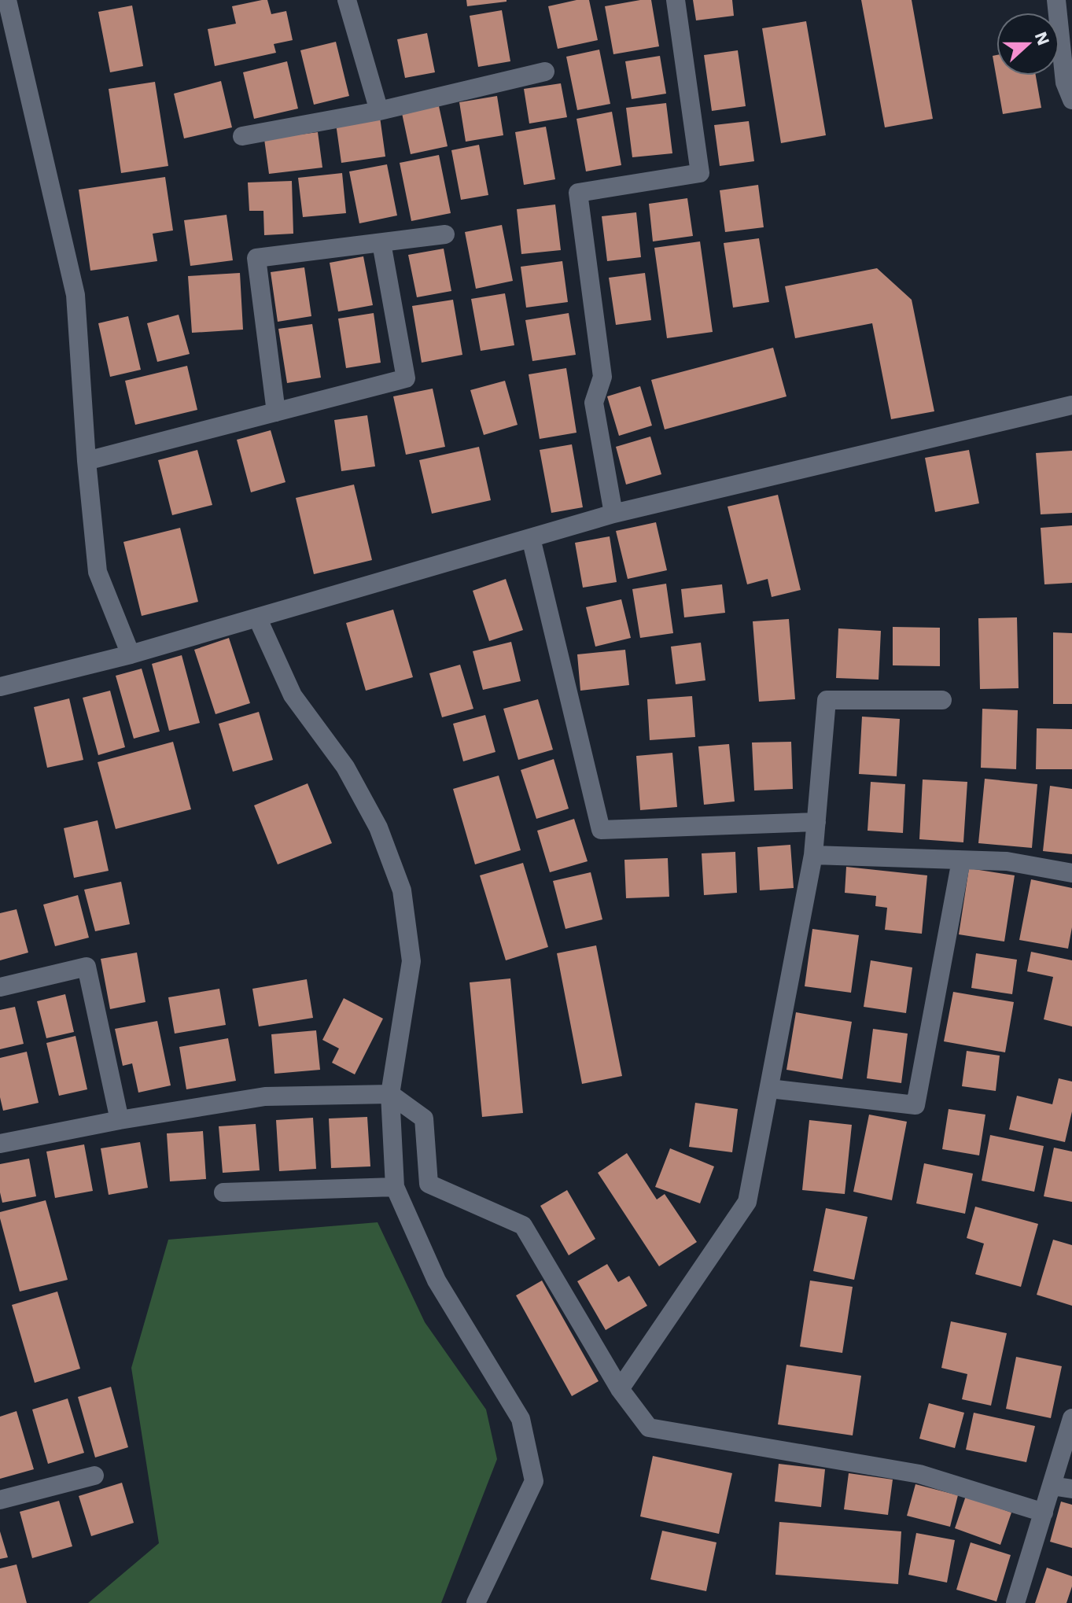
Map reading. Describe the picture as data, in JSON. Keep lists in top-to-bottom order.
{
  "north": "right"
}
